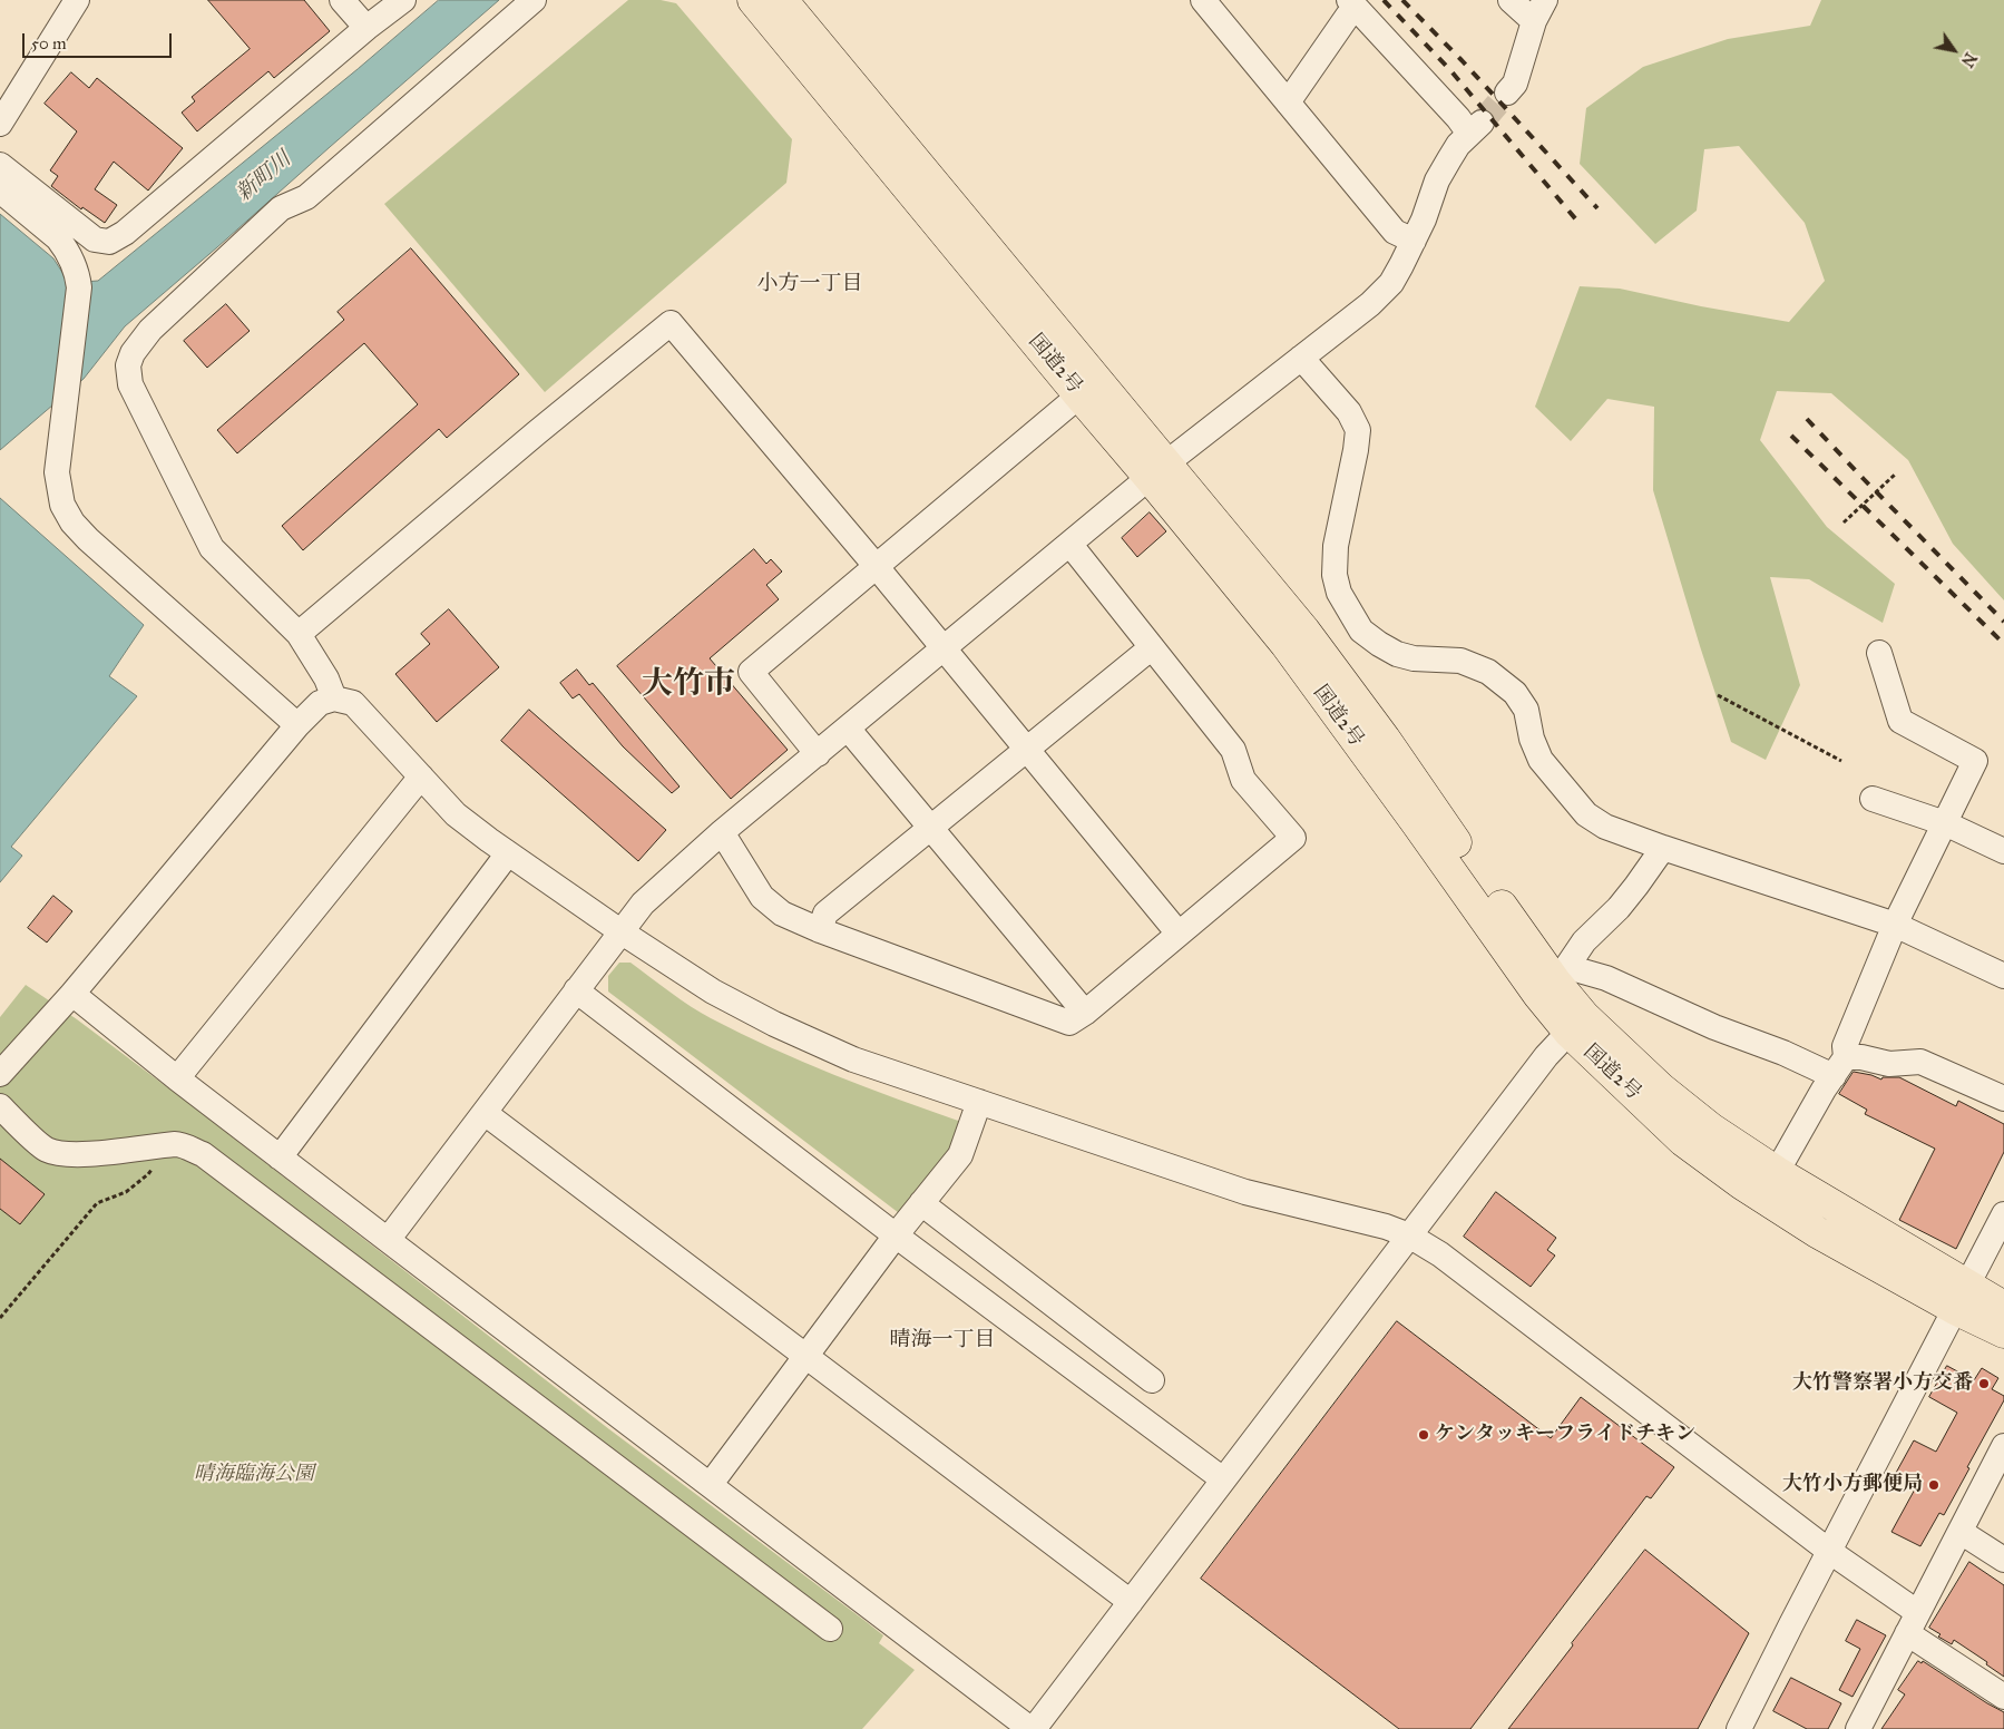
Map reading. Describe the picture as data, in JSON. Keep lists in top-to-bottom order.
{
  "streets": {
    "highway": ["国道2号"]
  },
  "districts": ["小方一丁目", "大竹市", "晴海一丁目"],
  "water": ["新町川"],
  "parks": ["晴海臨海公園"],
  "places": ["大竹警察署小方交番", "ケンタッキーフライドチキン", "大竹小方郵便局"],
  "scale_bar": "50 m",
  "north": "bottom right"
}
